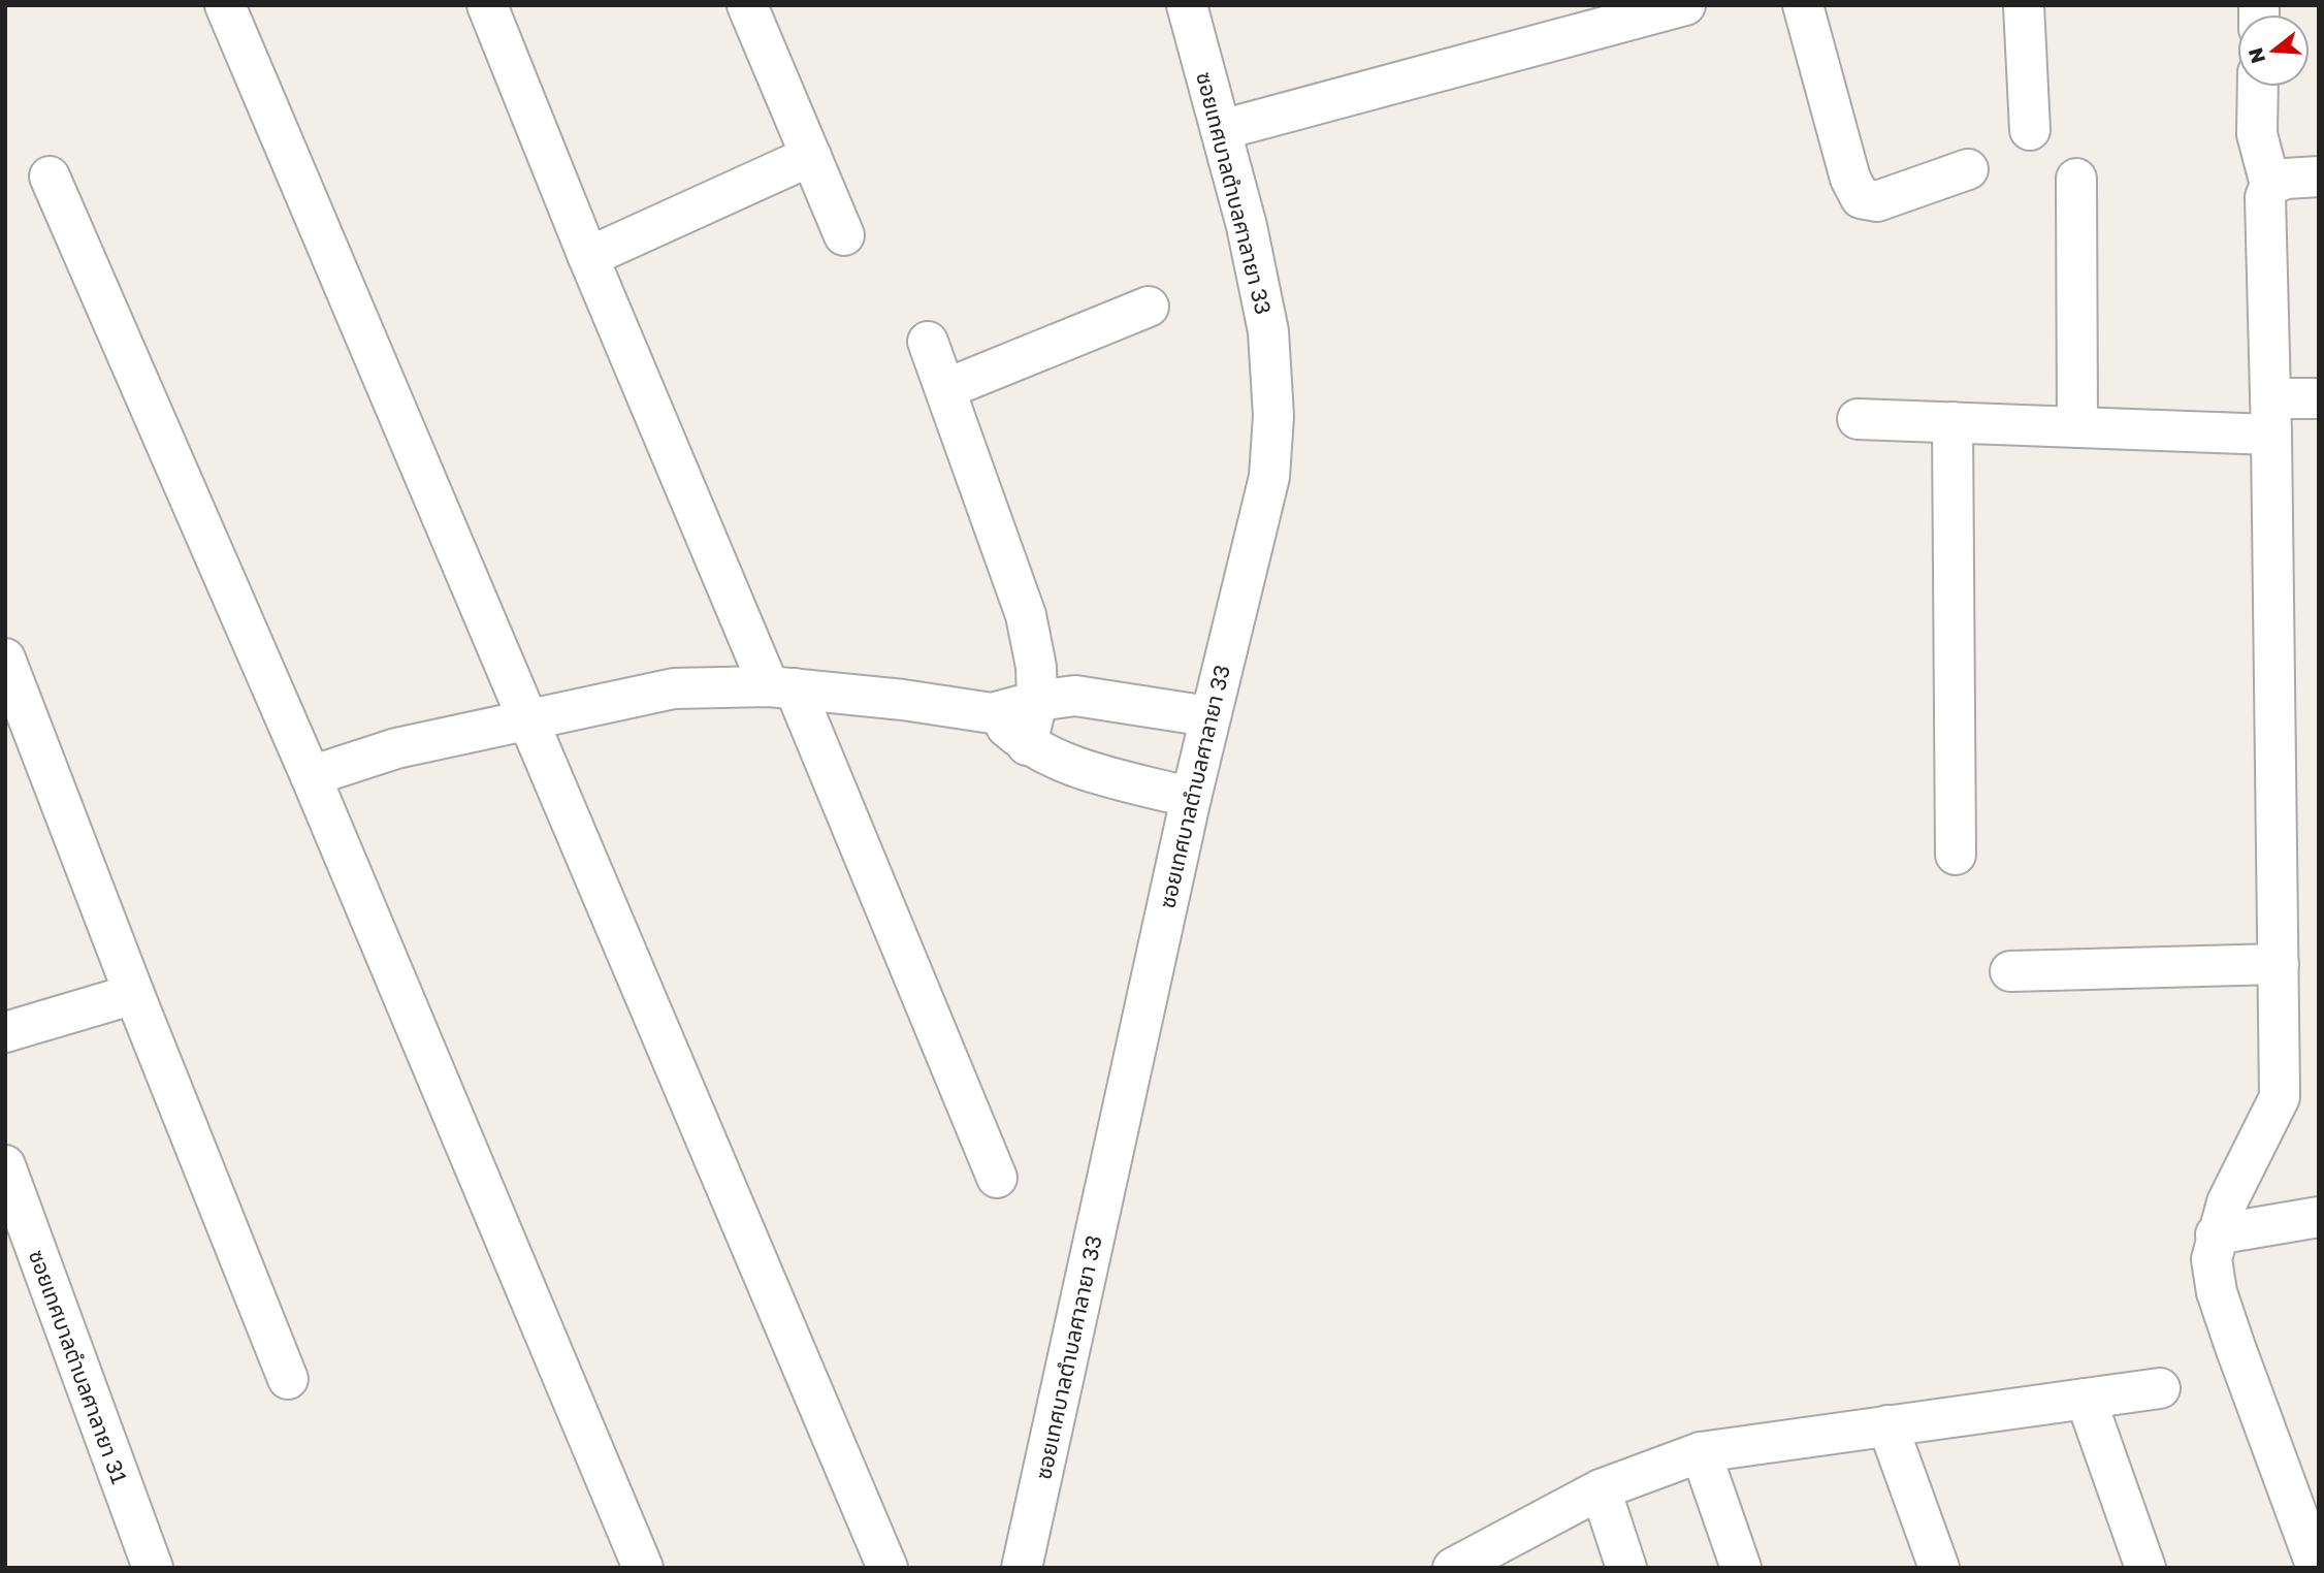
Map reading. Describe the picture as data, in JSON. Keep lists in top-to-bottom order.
{
  "streets": {
    "street": ["ซอยเทศบาลตำบลศาลายา 33", "ซอยเทศบาลตำบลศาลายา 31"]
  },
  "north": "left"
}
